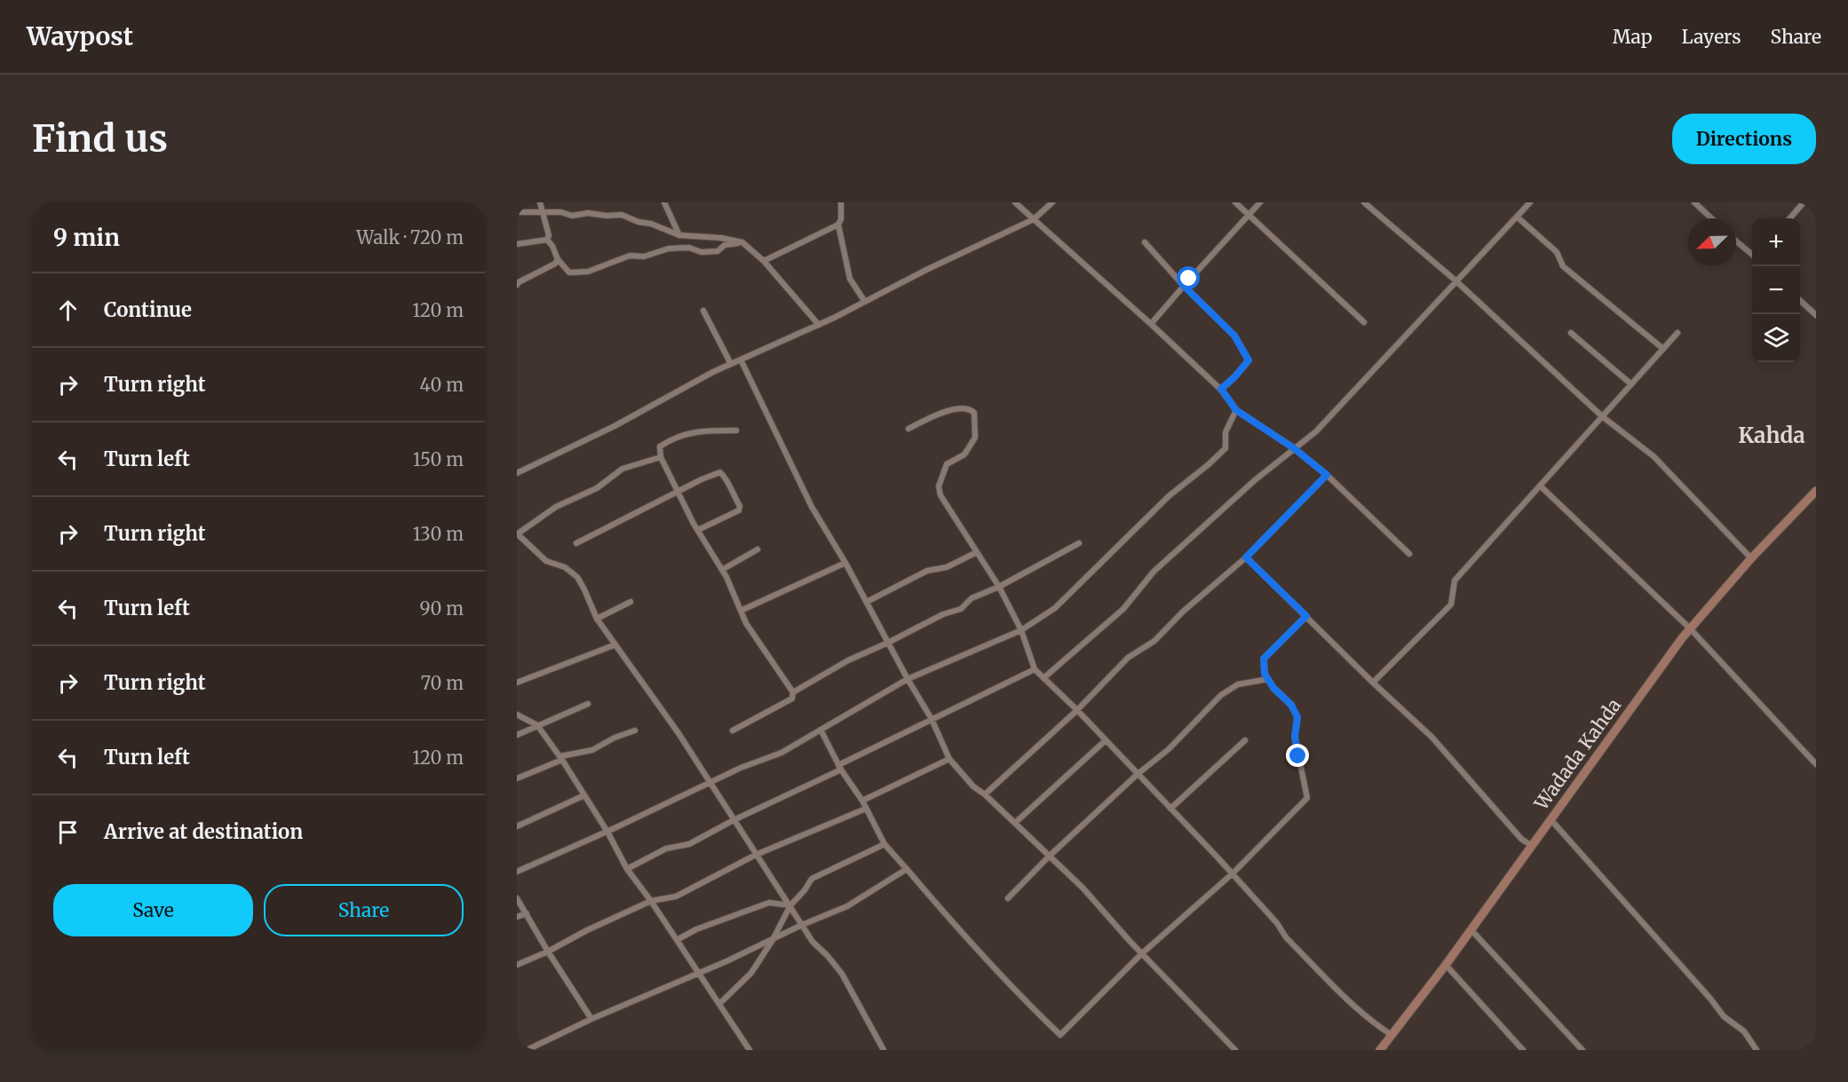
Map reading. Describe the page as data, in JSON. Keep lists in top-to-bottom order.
{
  "streets": {
    "main road": ["Wadada Kahda"]
  },
  "districts": ["Kahda"],
  "north": "bottom left",
  "page": {
    "header": "Waypost",
    "nav": ["Map", "Layers", "Share"],
    "buttons": [
      "Directions",
      ["Save", "Share"]
    ],
    "title": "Find us",
    "heading": ["9 min", "Walk · 720 m"],
    "map_buttons": ["+", "−"],
    "list": [
      ["Continue", "120 m"],
      ["Turn right", "40 m"],
      ["Turn left", "150 m"],
      ["Turn right", "130 m"],
      ["Turn left", "90 m"],
      ["Turn right", "70 m"],
      ["Turn left", "120 m"],
      "Arrive at destination"
    ]
  }
}
